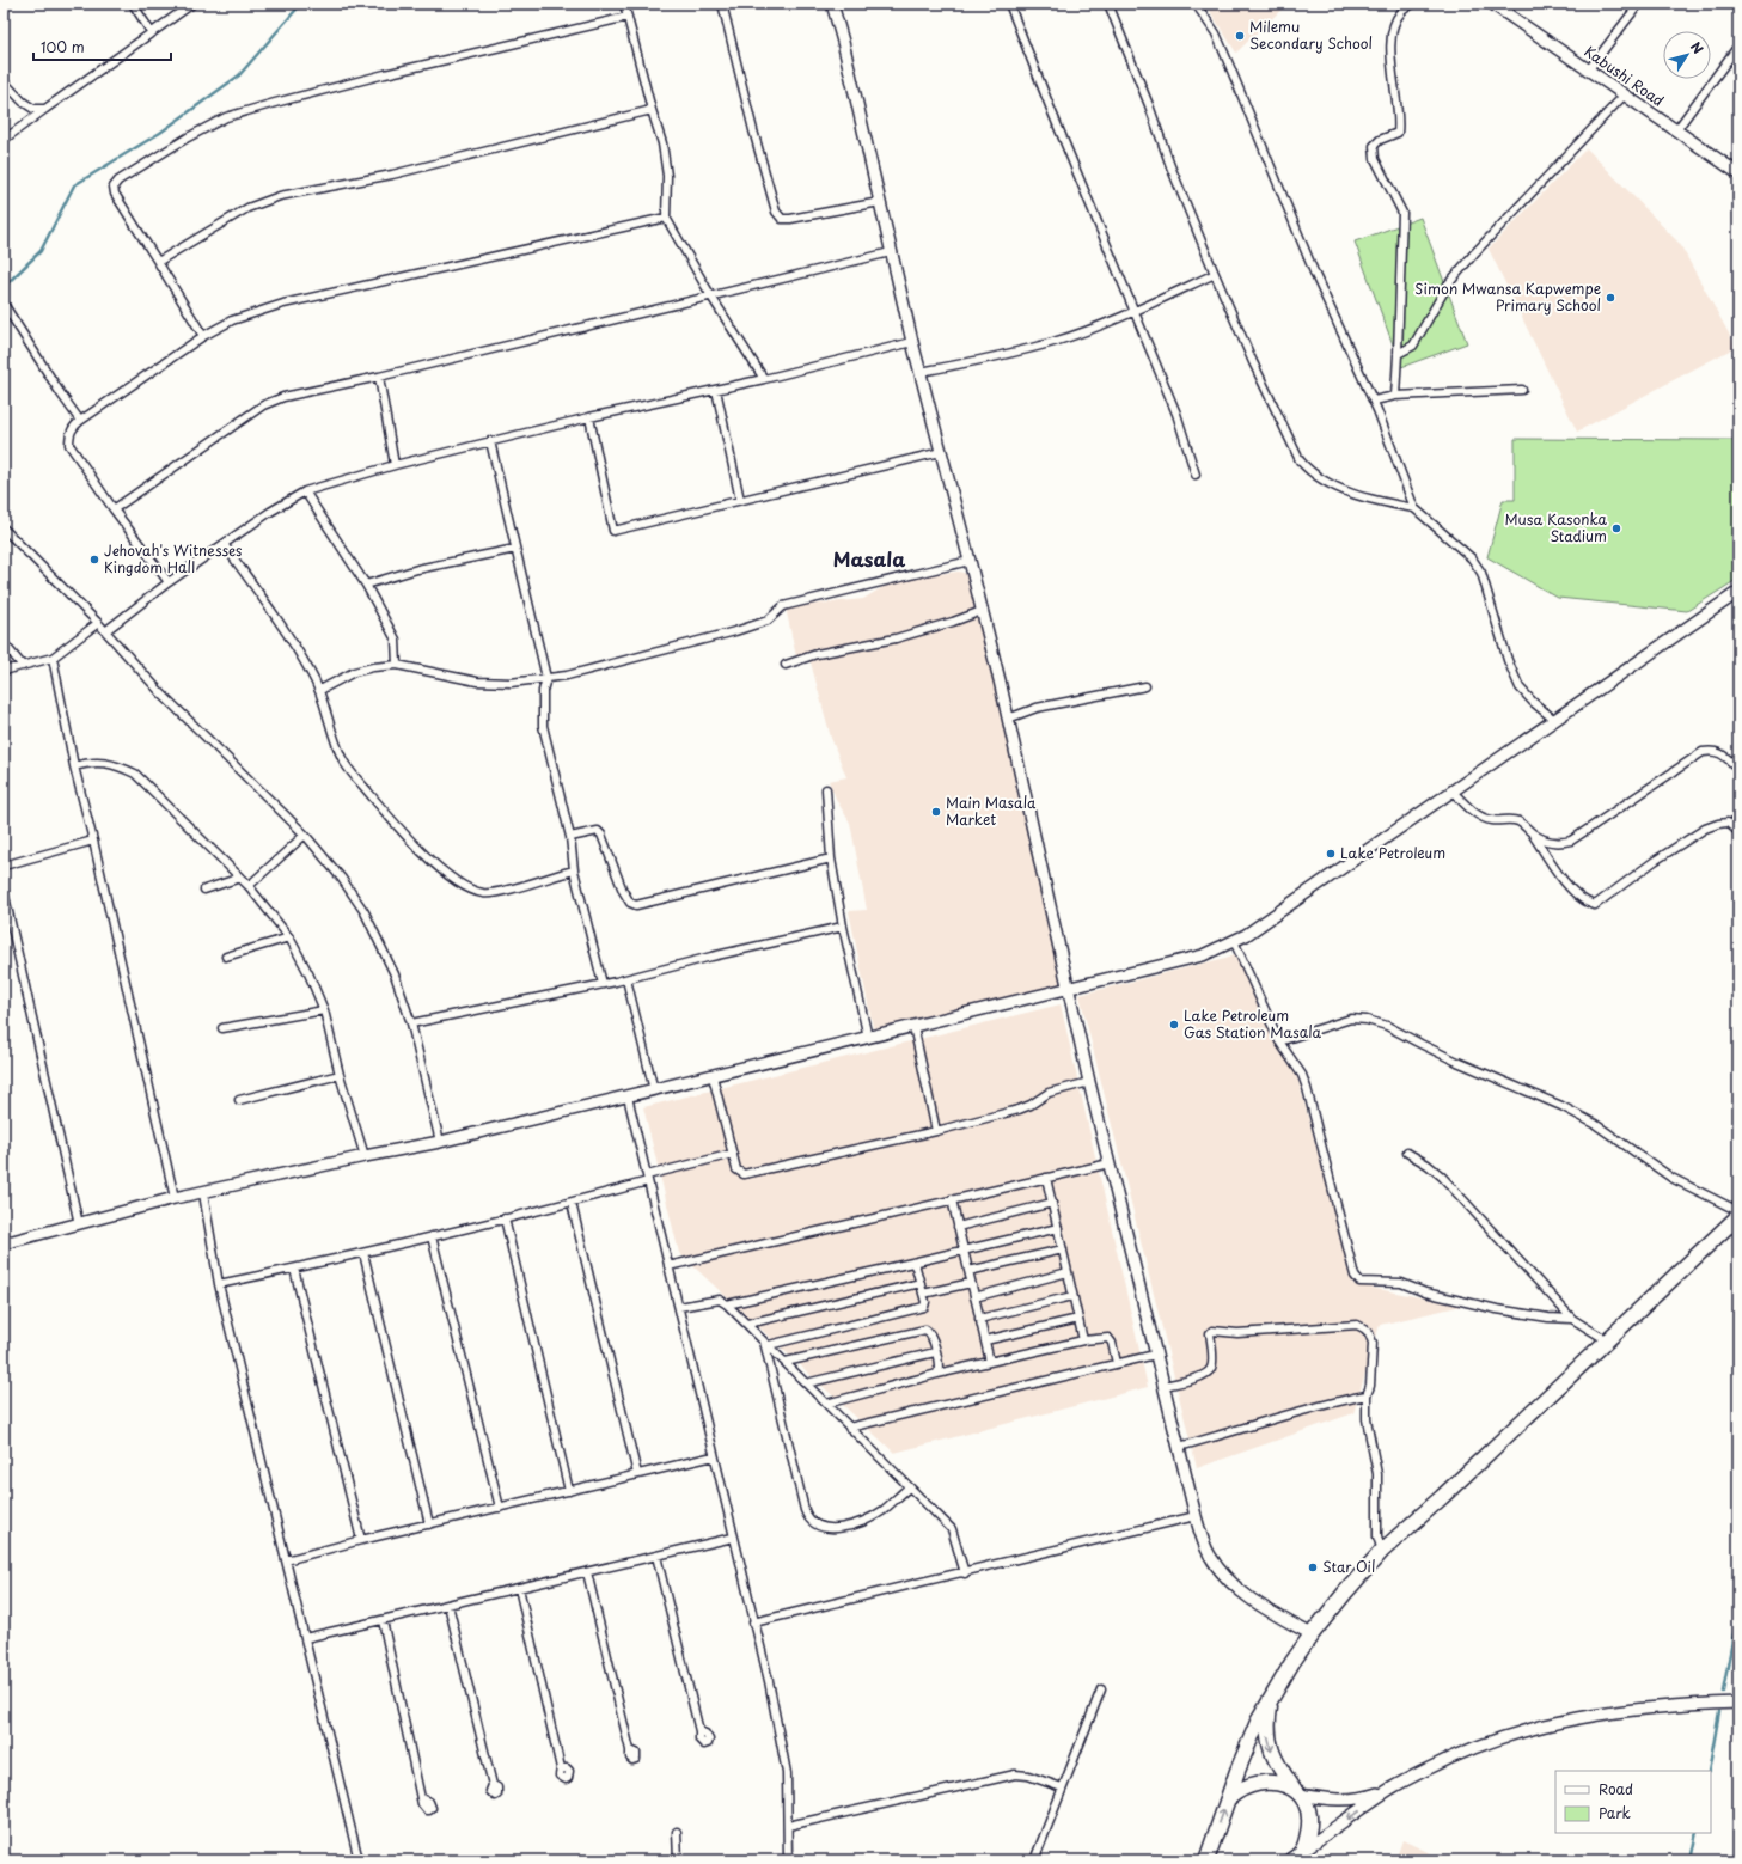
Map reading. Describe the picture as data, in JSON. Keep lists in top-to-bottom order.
{
  "streets": {
    "street": ["Kabushi Road"]
  },
  "districts": ["Masala"],
  "places": [
    "Milemu Secondary School",
    "Simon Mwansa Kapwempe Primary School",
    "Musa Kasonka Stadium",
    "Jehovah's Witnesses Kingdom Hall",
    "Main Masala Market",
    "Lake Petroleum",
    "Lake Petroleum Gas Station Masala",
    "Star Oil"
  ],
  "legend": ["Road", "Park"],
  "scale_bar": "100 m",
  "north": "top right"
}
